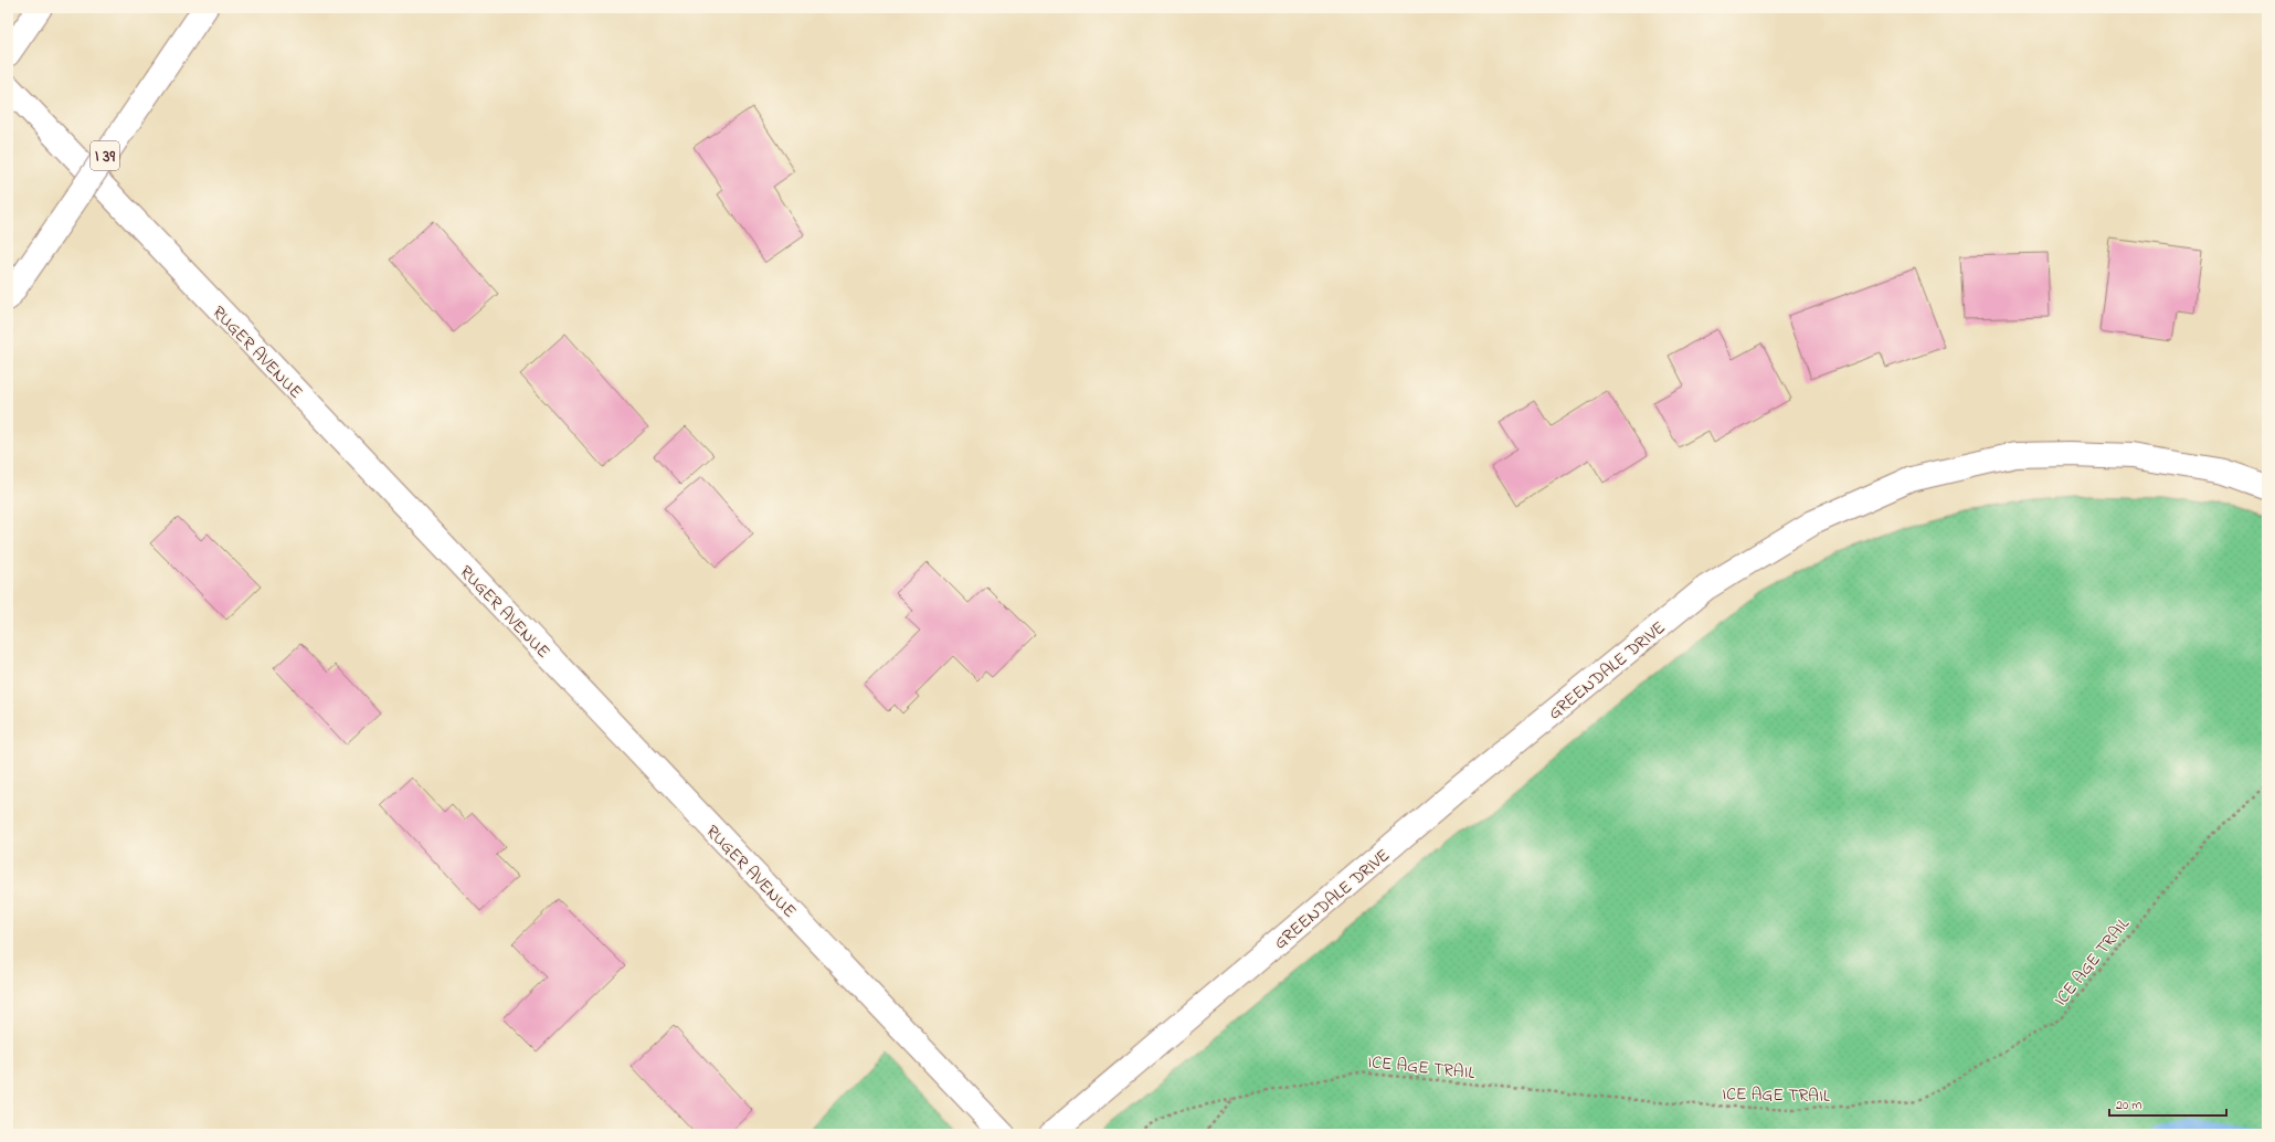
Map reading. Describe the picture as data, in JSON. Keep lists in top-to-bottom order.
{
  "streets": {
    "main road": ["I 39", "RUGER AVENUE", "GREENDALE DRIVE"],
    "path": ["ICE AGE TRAIL"]
  },
  "scale_bar": "20 m"
}
